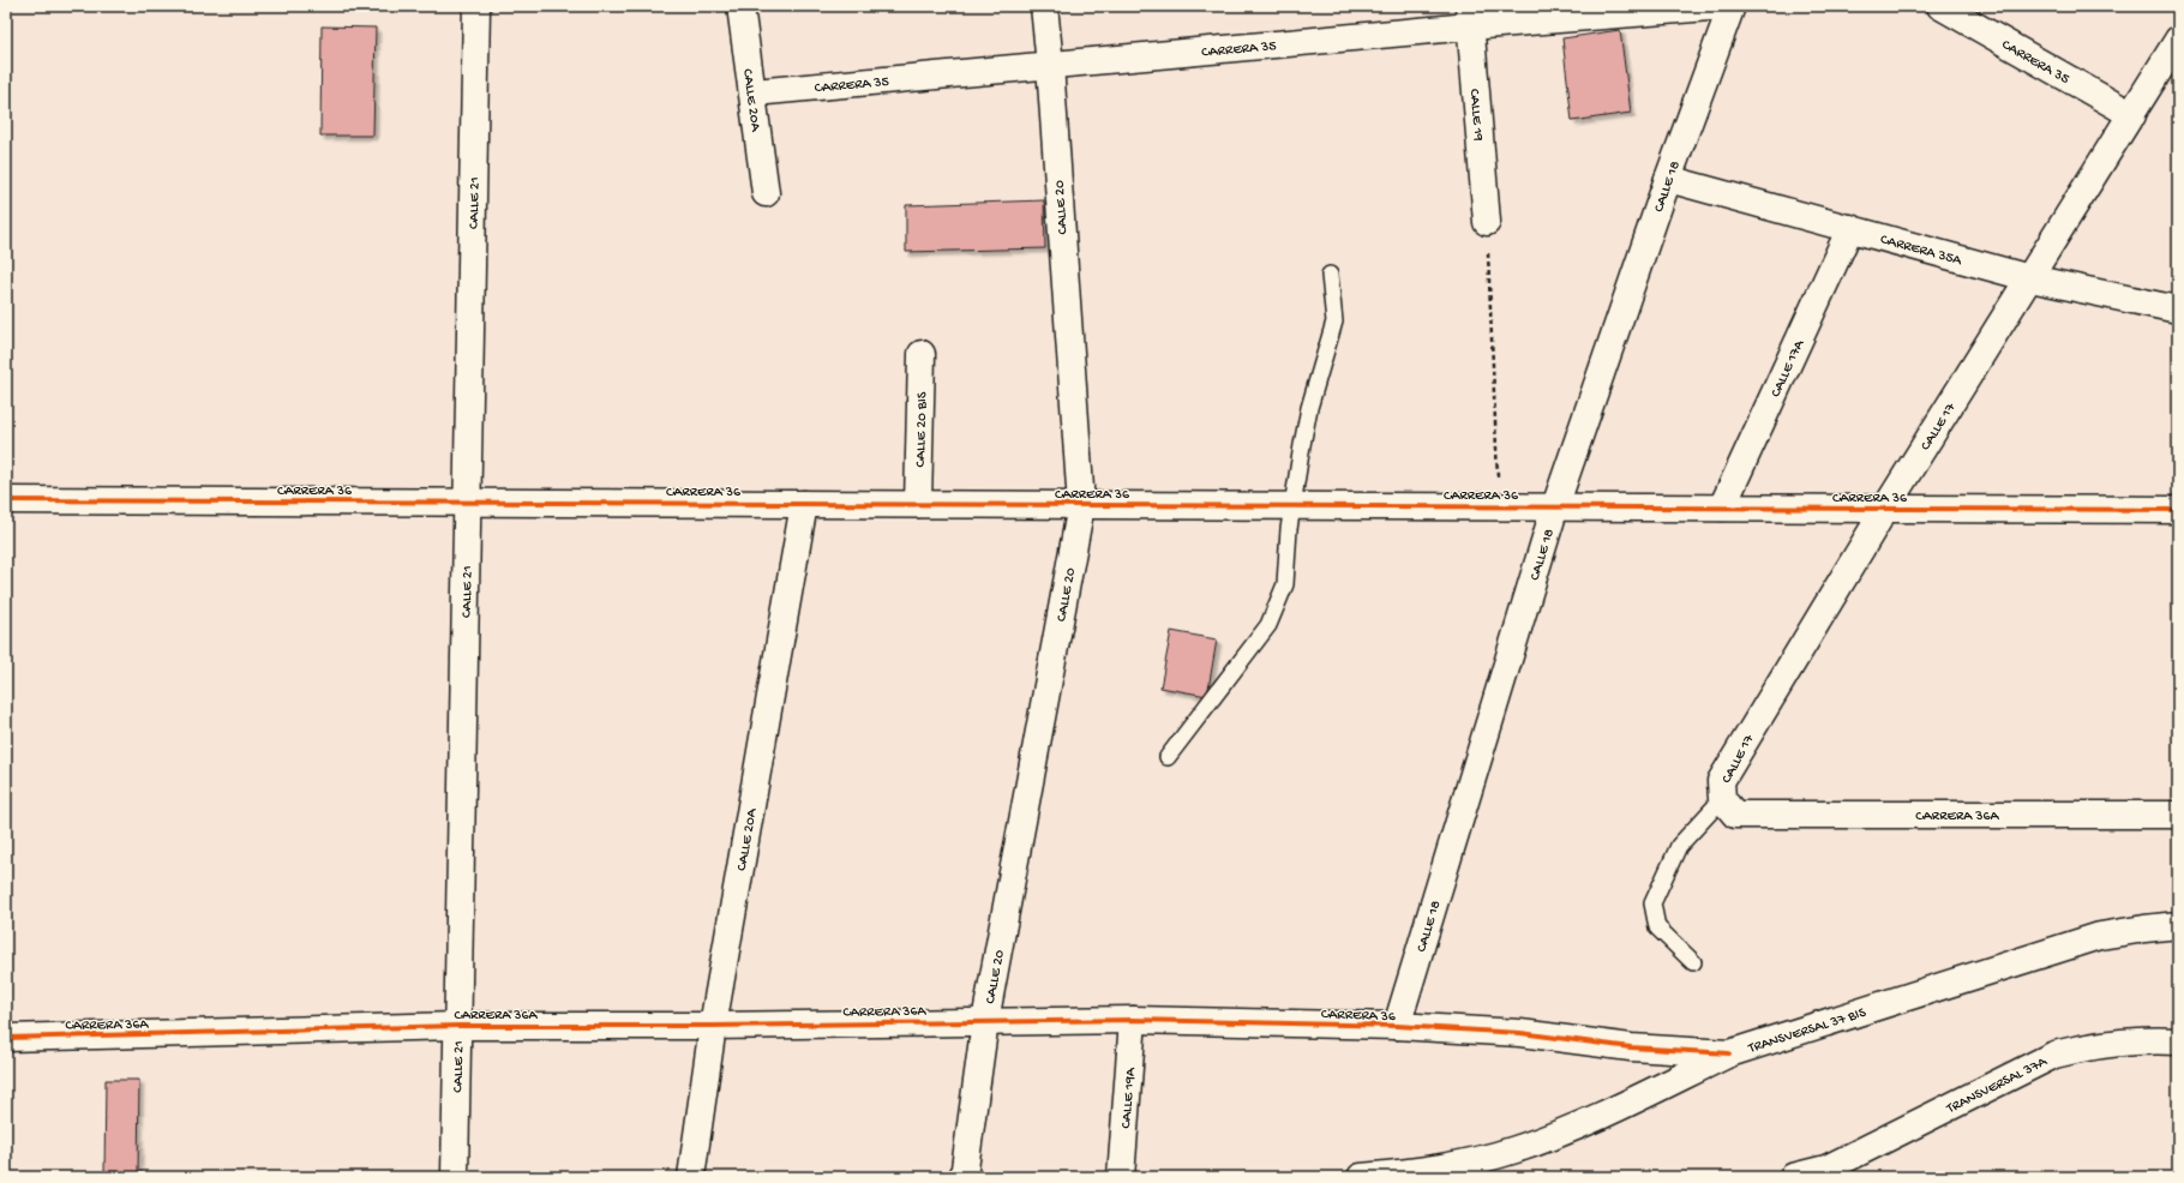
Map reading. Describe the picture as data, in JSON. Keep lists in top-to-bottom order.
{
  "streets": {
    "street": [
      "CARRERA 35",
      "CALLE 20A",
      "CALLE 19",
      "CALLE 18",
      "CALLE 21",
      "CALLE 20",
      "CARRERA 35A",
      "CALLE 17A",
      "CALLE 17",
      "CALLE 20 BIS",
      "CARRERA 36",
      "CARRERA 36A",
      "TRANSVERSAL 37 BIS",
      "TRANSVERSAL 37A",
      "CALLE 19A"
    ]
  },
  "crossings": [
    ["CARRERA 35", "CALLE 20A"],
    ["CARRERA 35", "CALLE 19"],
    ["CARRERA 35", "CALLE 20"],
    ["CARRERA 35", "CALLE 17"],
    ["CALLE 20A", "CARRERA 36"],
    ["CALLE 20A", "CARRERA 36A"],
    ["CALLE 18", "CARRERA 35A"],
    ["CALLE 18", "CARRERA 36"],
    ["CALLE 21", "CARRERA 36"],
    ["CALLE 21", "CARRERA 36A"],
    ["CALLE 20", "CARRERA 36"],
    ["CALLE 20", "CARRERA 36A"],
    ["CARRERA 35A", "CALLE 17A"],
    ["CARRERA 35A", "CALLE 17"],
    ["CALLE 17A", "CARRERA 36"],
    ["CALLE 17", "CARRERA 36"],
    ["CALLE 17", "CARRERA 36A"],
    ["CALLE 20 BIS", "CARRERA 36"],
    ["CARRERA 36", "CARRERA 36A"],
    ["CARRERA 36", "TRANSVERSAL 37 BIS"],
    ["CARRERA 36", "CALLE 19A"]
  ]
}
